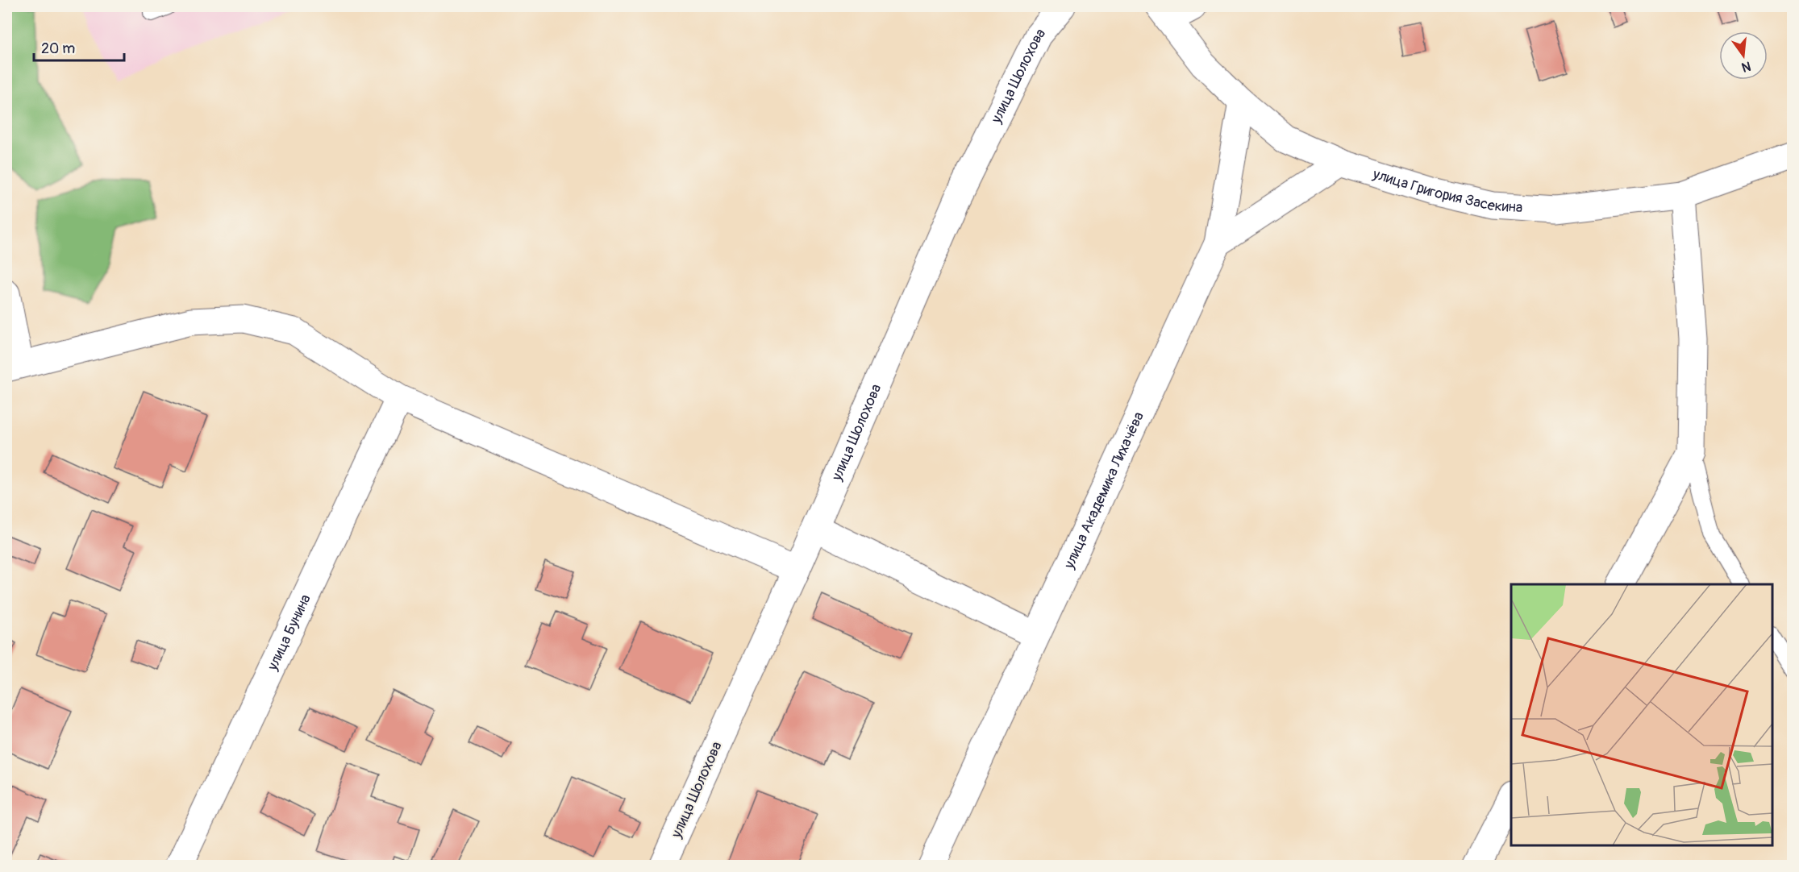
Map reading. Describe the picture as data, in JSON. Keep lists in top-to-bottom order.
{
  "streets": {
    "street": [
      "улица Шолохова",
      "улица Григория Засекина",
      "улица Академика Лихачёва",
      "улица Бунина"
    ]
  },
  "crossings": [
    ["улица Григория Засекина", "улица Академика Лихачёва"]
  ],
  "scale_bar": "20 m",
  "north": "bottom"
}
